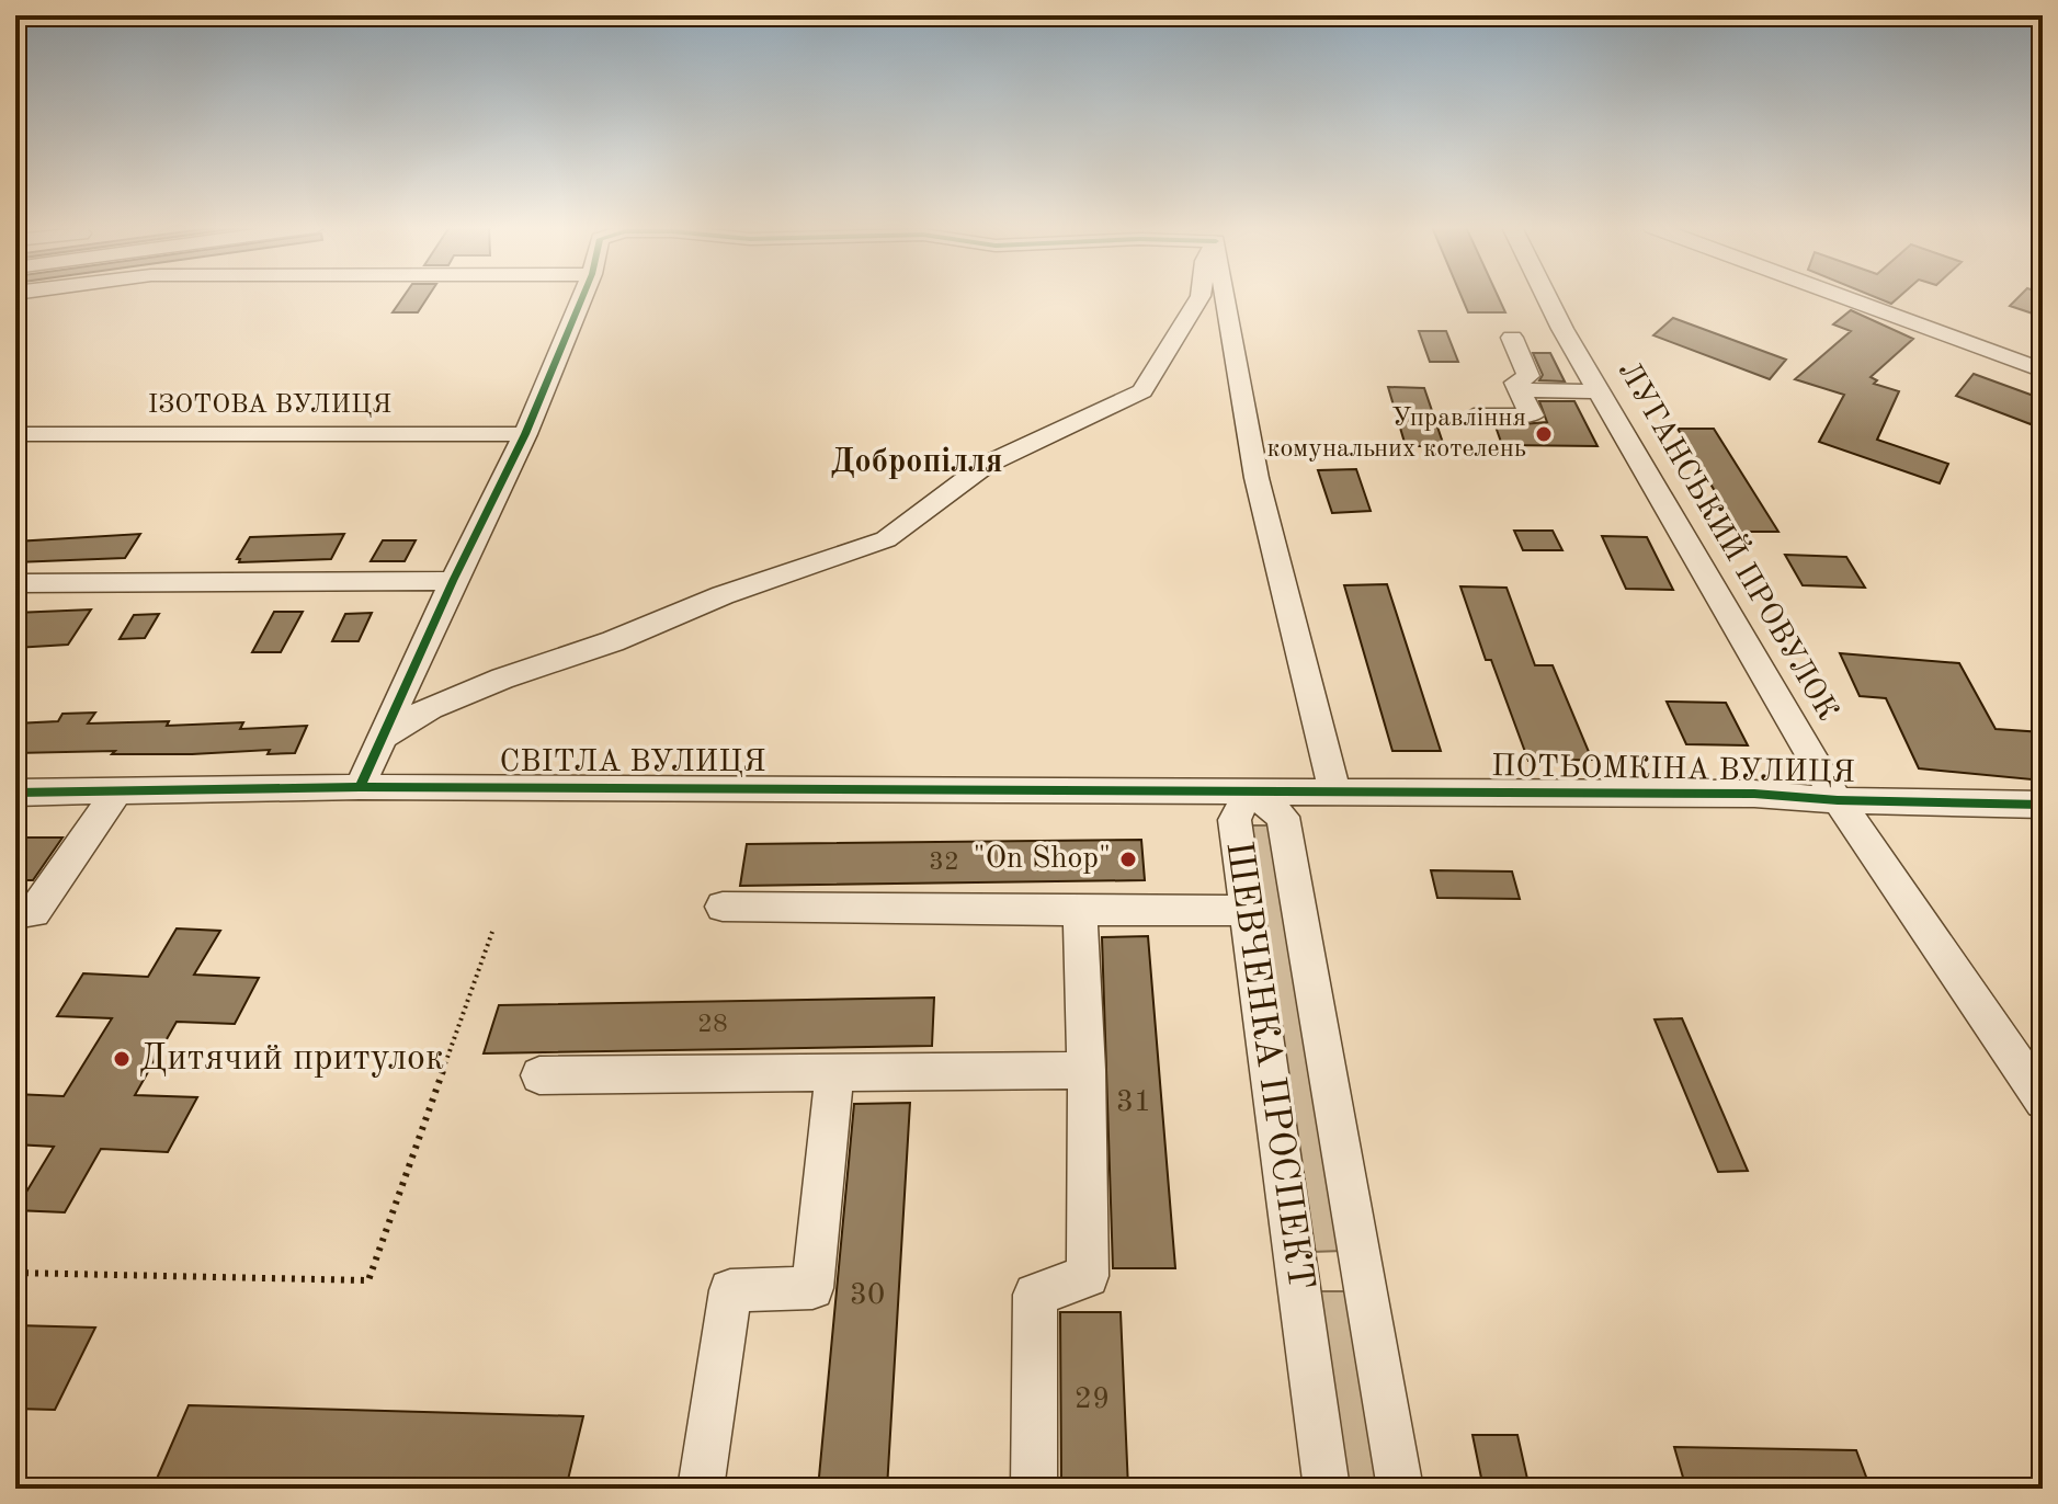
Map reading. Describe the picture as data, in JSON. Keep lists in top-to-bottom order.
{
  "streets": {
    "street": [
      "ІЗОТОВА ВУЛИЦЯ",
      "ЛУГАНСЬКИЙ ПРОВУЛОК",
      "СВІТЛА ВУЛИЦЯ",
      "ПОТЬОМКІНА ВУЛИЦЯ",
      "ШЕВЧЕНКА ПРОСПЕКТ"
    ]
  },
  "crossings": [
    ["ЛУГАНСЬКИЙ ПРОВУЛОК", "ПОТЬОМКІНА ВУЛИЦЯ"],
    ["СВІТЛА ВУЛИЦЯ", "ПОТЬОМКІНА ВУЛИЦЯ"],
    ["СВІТЛА ВУЛИЦЯ", "ШЕВЧЕНКА ПРОСПЕКТ"],
    ["ПОТЬОМКІНА ВУЛИЦЯ", "ШЕВЧЕНКА ПРОСПЕКТ"]
  ],
  "districts": ["Добропілля"],
  "places": ["Управління комунальних котелень", "\"On Shop\"", "Дитячий притулок"],
  "house_numbers": [
    "32",
    "28",
    "31",
    "30",
    "29"
  ]
}
